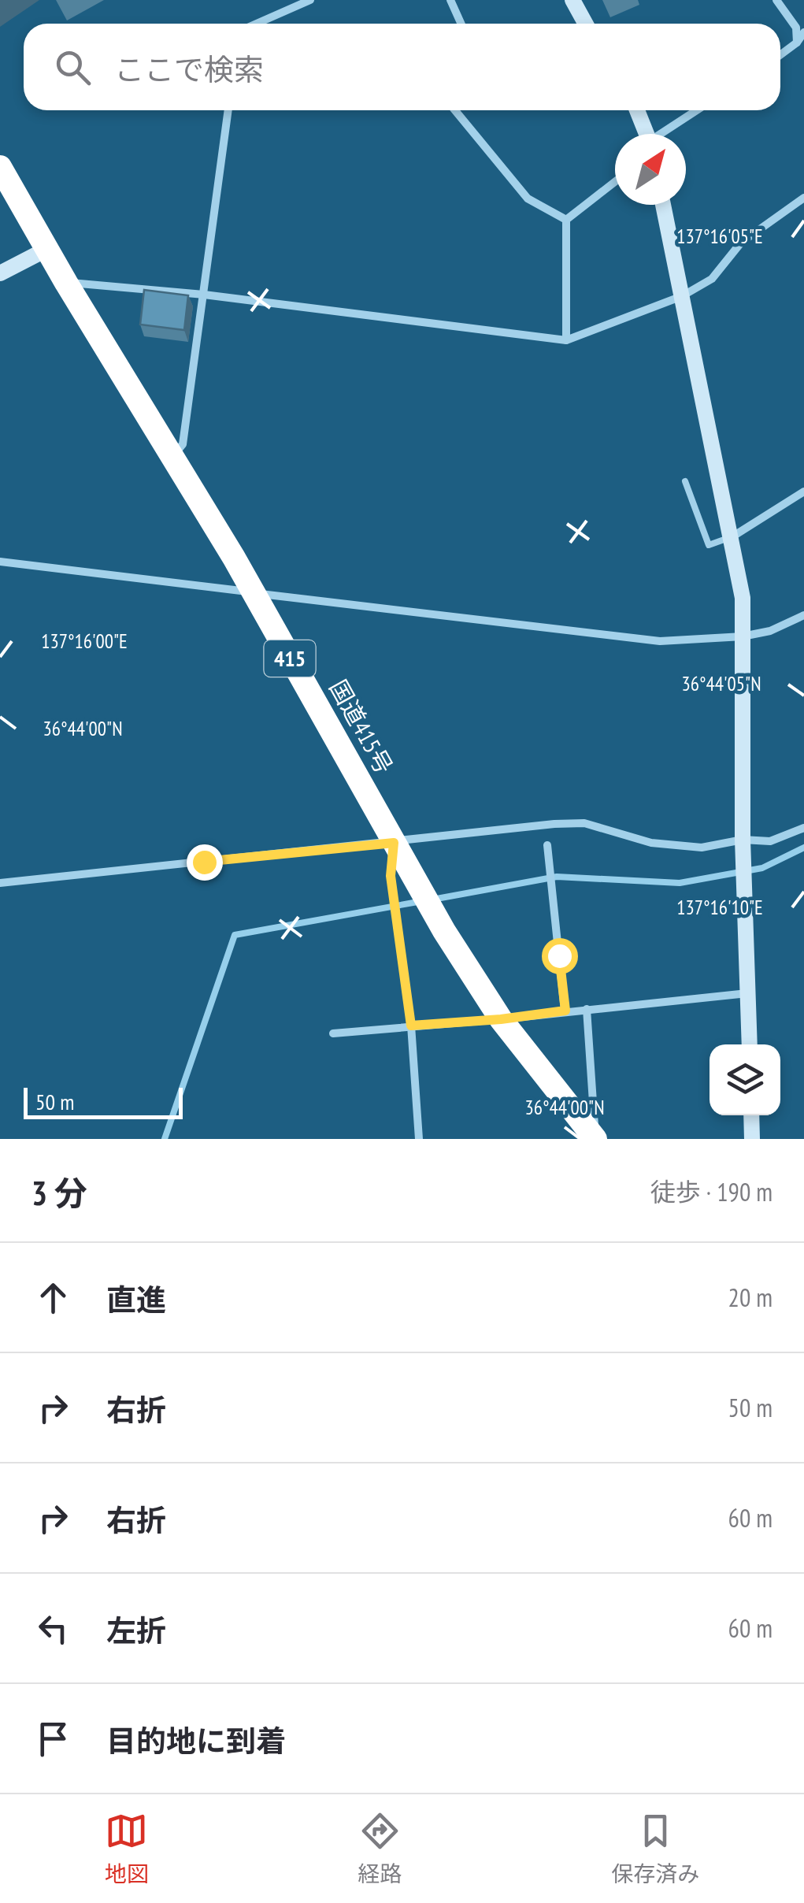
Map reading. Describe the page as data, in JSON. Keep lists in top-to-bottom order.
{
  "streets": {
    "highway": ["415", "国道415号"]
  },
  "scale_bar": "50 m",
  "north": "top right",
  "page": {
    "search": "ここで検索",
    "scale": "50 m",
    "heading": ["3 分", "徒歩 · 190 m"],
    "list": [
      ["直進", "20 m"],
      ["右折", "50 m"],
      ["右折", "60 m"],
      ["左折", "60 m"],
      "目的地に到着"
    ],
    "nav": ["地図", "経路", "保存済み"]
  },
  "coordinates": [
    "137°16'05\"E",
    "137°16'00\"E",
    "36°44'05\"N",
    "36°44'00\"N",
    "137°16'10\"E"
  ]
}
